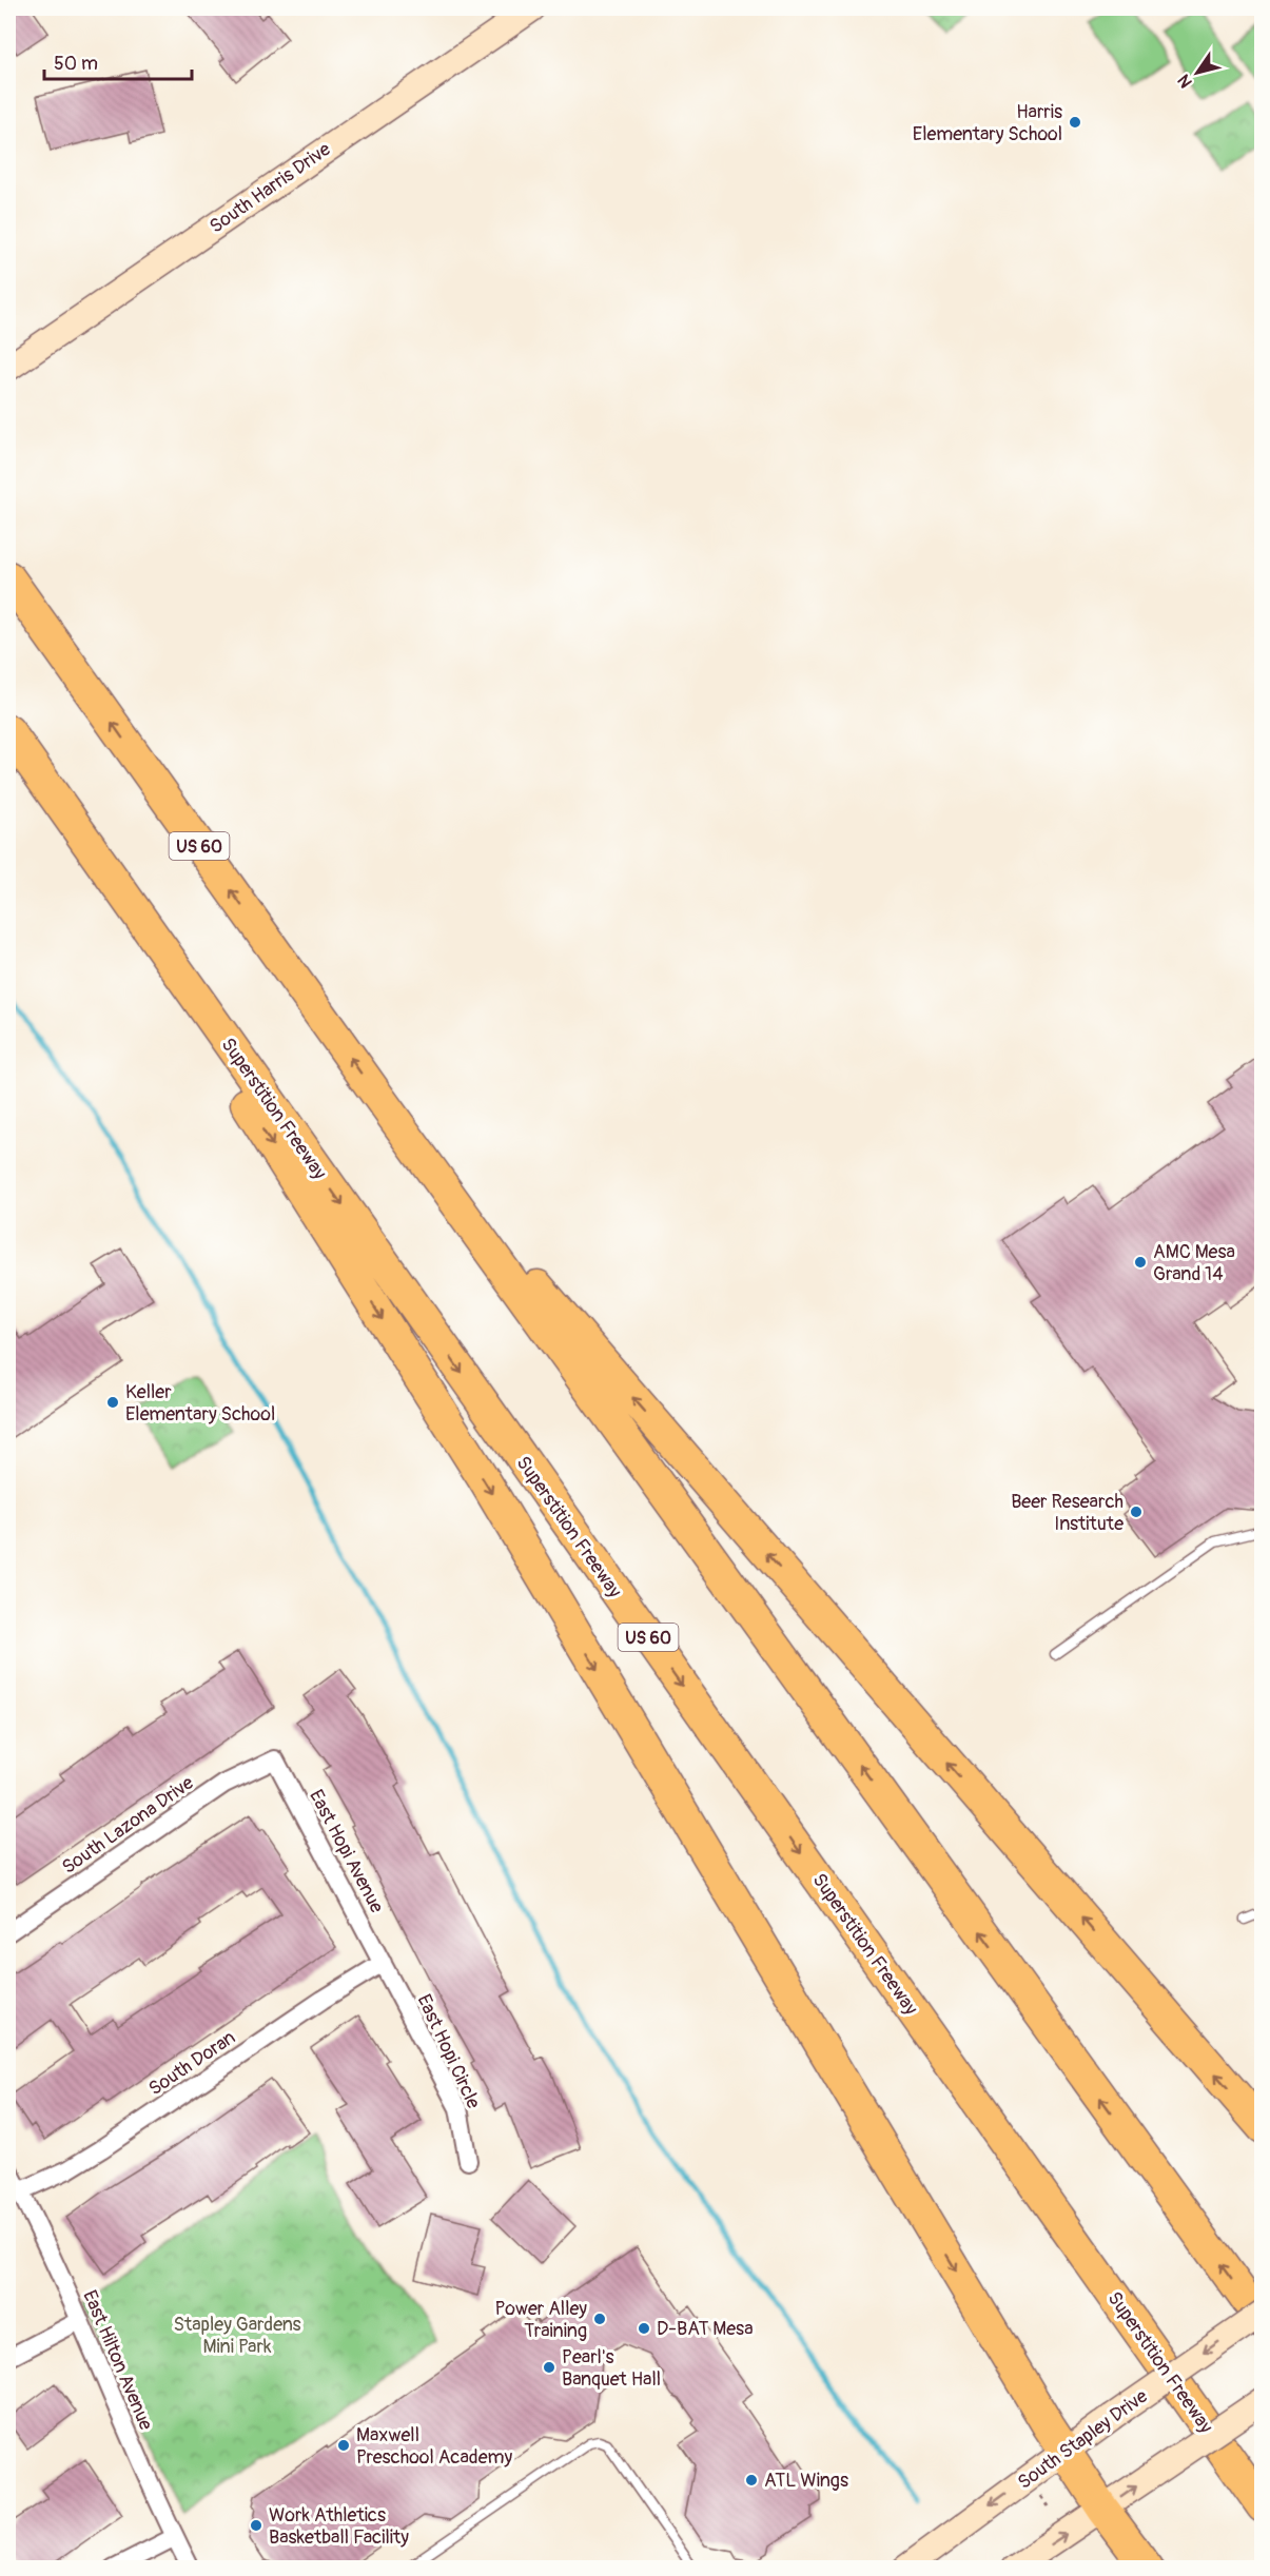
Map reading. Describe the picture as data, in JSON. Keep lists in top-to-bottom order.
{
  "streets": {
    "highway": ["US 60", "Superstition Freeway"],
    "main road": ["South Harris Drive", "South Stapley Drive"],
    "street": [
      "South Lazona Drive",
      "East Hopi Avenue",
      "East Hopi Circle",
      "South Doran",
      "East Hilton Avenue"
    ]
  },
  "crossings": [
    ["South Lazona Drive", "East Hopi Avenue"],
    ["East Hopi Avenue", "East Hopi Circle"],
    ["East Hopi Avenue", "South Doran"],
    ["East Hopi Circle", "South Doran"],
    ["South Doran", "East Hilton Avenue"]
  ],
  "parks": ["Stapley Gardens Mini Park"],
  "places": [
    "Harris Elementary School",
    "AMC Mesa Grand 14",
    "Keller Elementary School",
    "Beer Research Institute",
    "Power Alley Training",
    "D-BAT Mesa",
    "Pearl's Banquet Hall",
    "Maxwell Preschool Academy",
    "ATL Wings",
    "Work Athletics Basketball Facility"
  ],
  "scale_bar": "50 m",
  "north": "bottom left"
}
